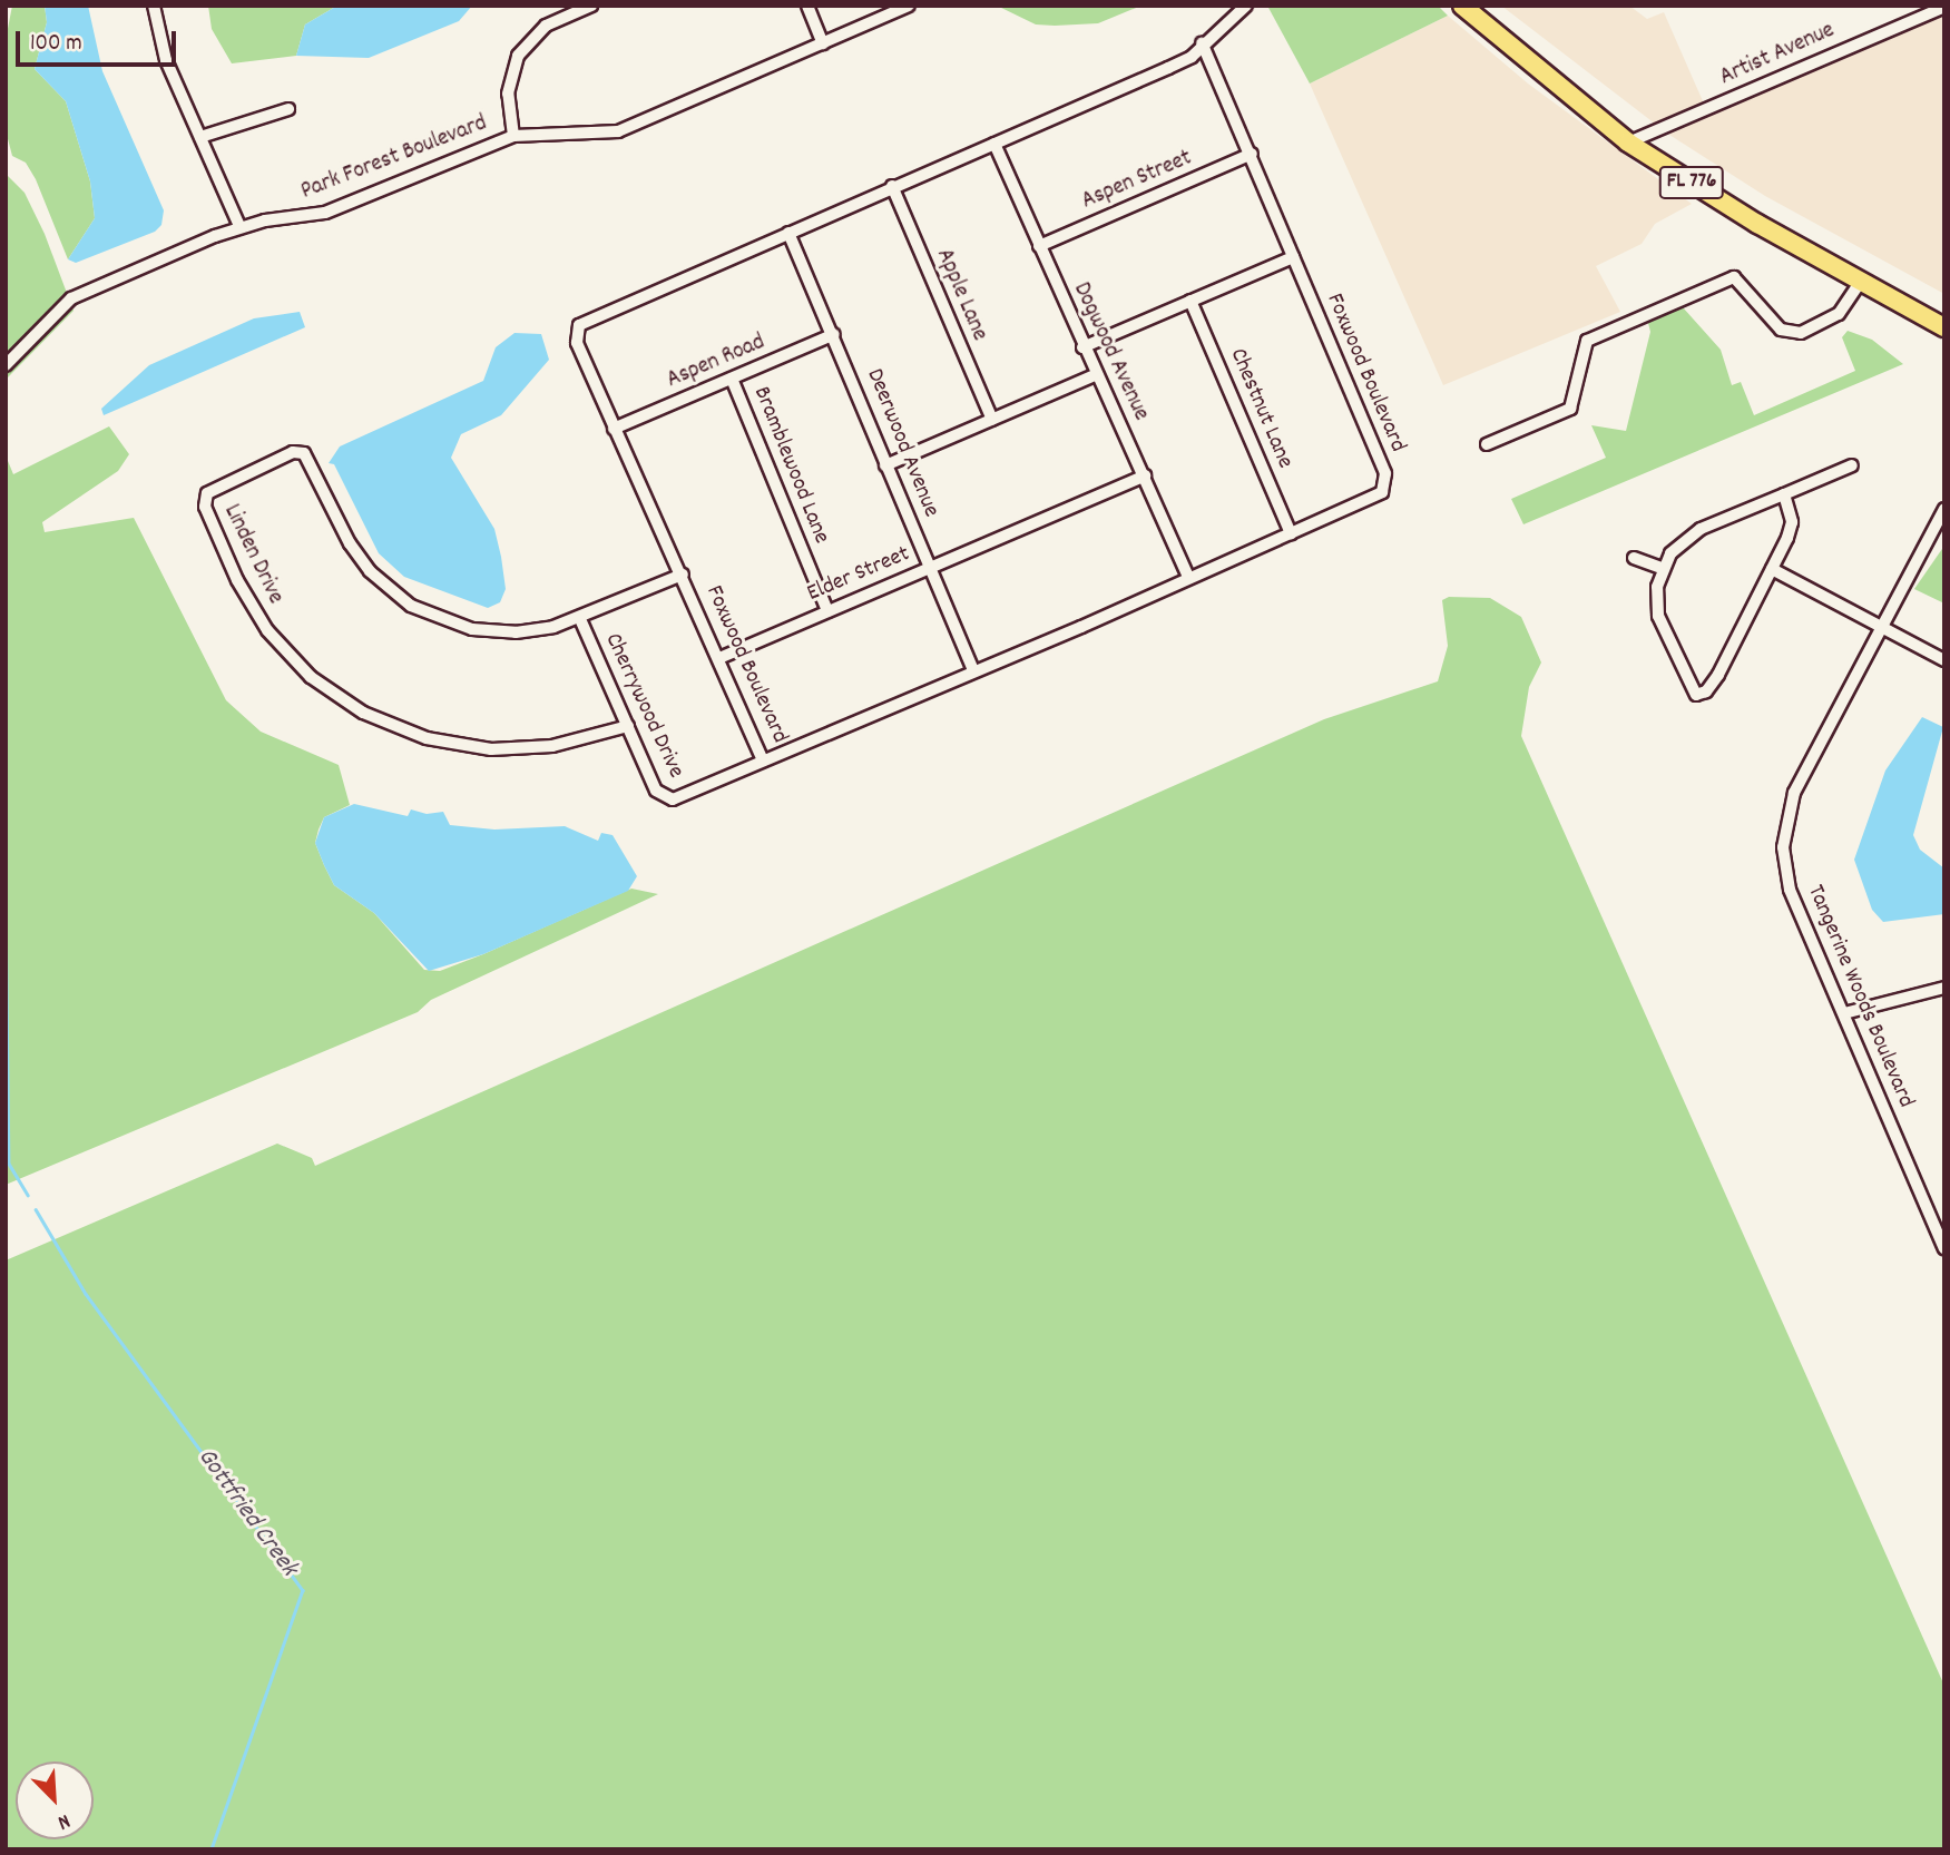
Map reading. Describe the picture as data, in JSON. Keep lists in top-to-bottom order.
{
  "streets": {
    "main road": ["FL 776"],
    "street": [
      "Artist Avenue",
      "Park Forest Boulevard",
      "Aspen Street",
      "Apple Lane",
      "Dogwood Avenue",
      "Aspen Road",
      "Foxwood Boulevard",
      "Chestnut Lane",
      "Deerwood Avenue",
      "Bramblewood Lane",
      "Linden Drive",
      "Elder Street",
      "Cherrywood Drive",
      "Tangerine Woods Boulevard"
    ]
  },
  "crossings": [
    ["Artist Avenue", "FL 776"],
    ["Aspen Street", "Dogwood Avenue"],
    ["Aspen Street", "Foxwood Boulevard"],
    ["Apple Lane", "Foxwood Boulevard"],
    ["Dogwood Avenue", "Foxwood Boulevard"],
    ["Dogwood Avenue", "Elder Street"],
    ["Aspen Road", "Foxwood Boulevard"],
    ["Aspen Road", "Deerwood Avenue"],
    ["Aspen Road", "Bramblewood Lane"],
    ["Foxwood Boulevard", "Chestnut Lane"],
    ["Foxwood Boulevard", "Deerwood Avenue"],
    ["Foxwood Boulevard", "Linden Drive"],
    ["Foxwood Boulevard", "Elder Street"],
    ["Foxwood Boulevard", "Cherrywood Drive"],
    ["Deerwood Avenue", "Elder Street"],
    ["Bramblewood Lane", "Elder Street"],
    ["Linden Drive", "Cherrywood Drive"]
  ],
  "water": ["Gottfried Creek"],
  "scale_bar": "100 m",
  "north": "bottom right"
}
